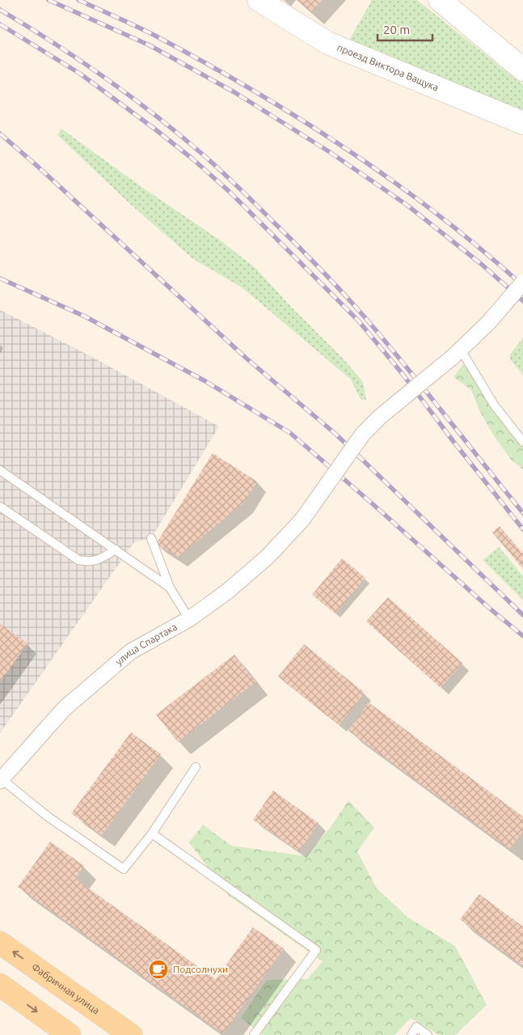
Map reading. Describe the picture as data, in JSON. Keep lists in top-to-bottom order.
{
  "streets": {
    "main road": ["Фабричная улица"],
    "street": ["проезд Виктора Ващука", "улица Спартака"]
  },
  "places": {
    "cafe": ["Подсолнухи"]
  },
  "scale_bar": "20 m"
}
